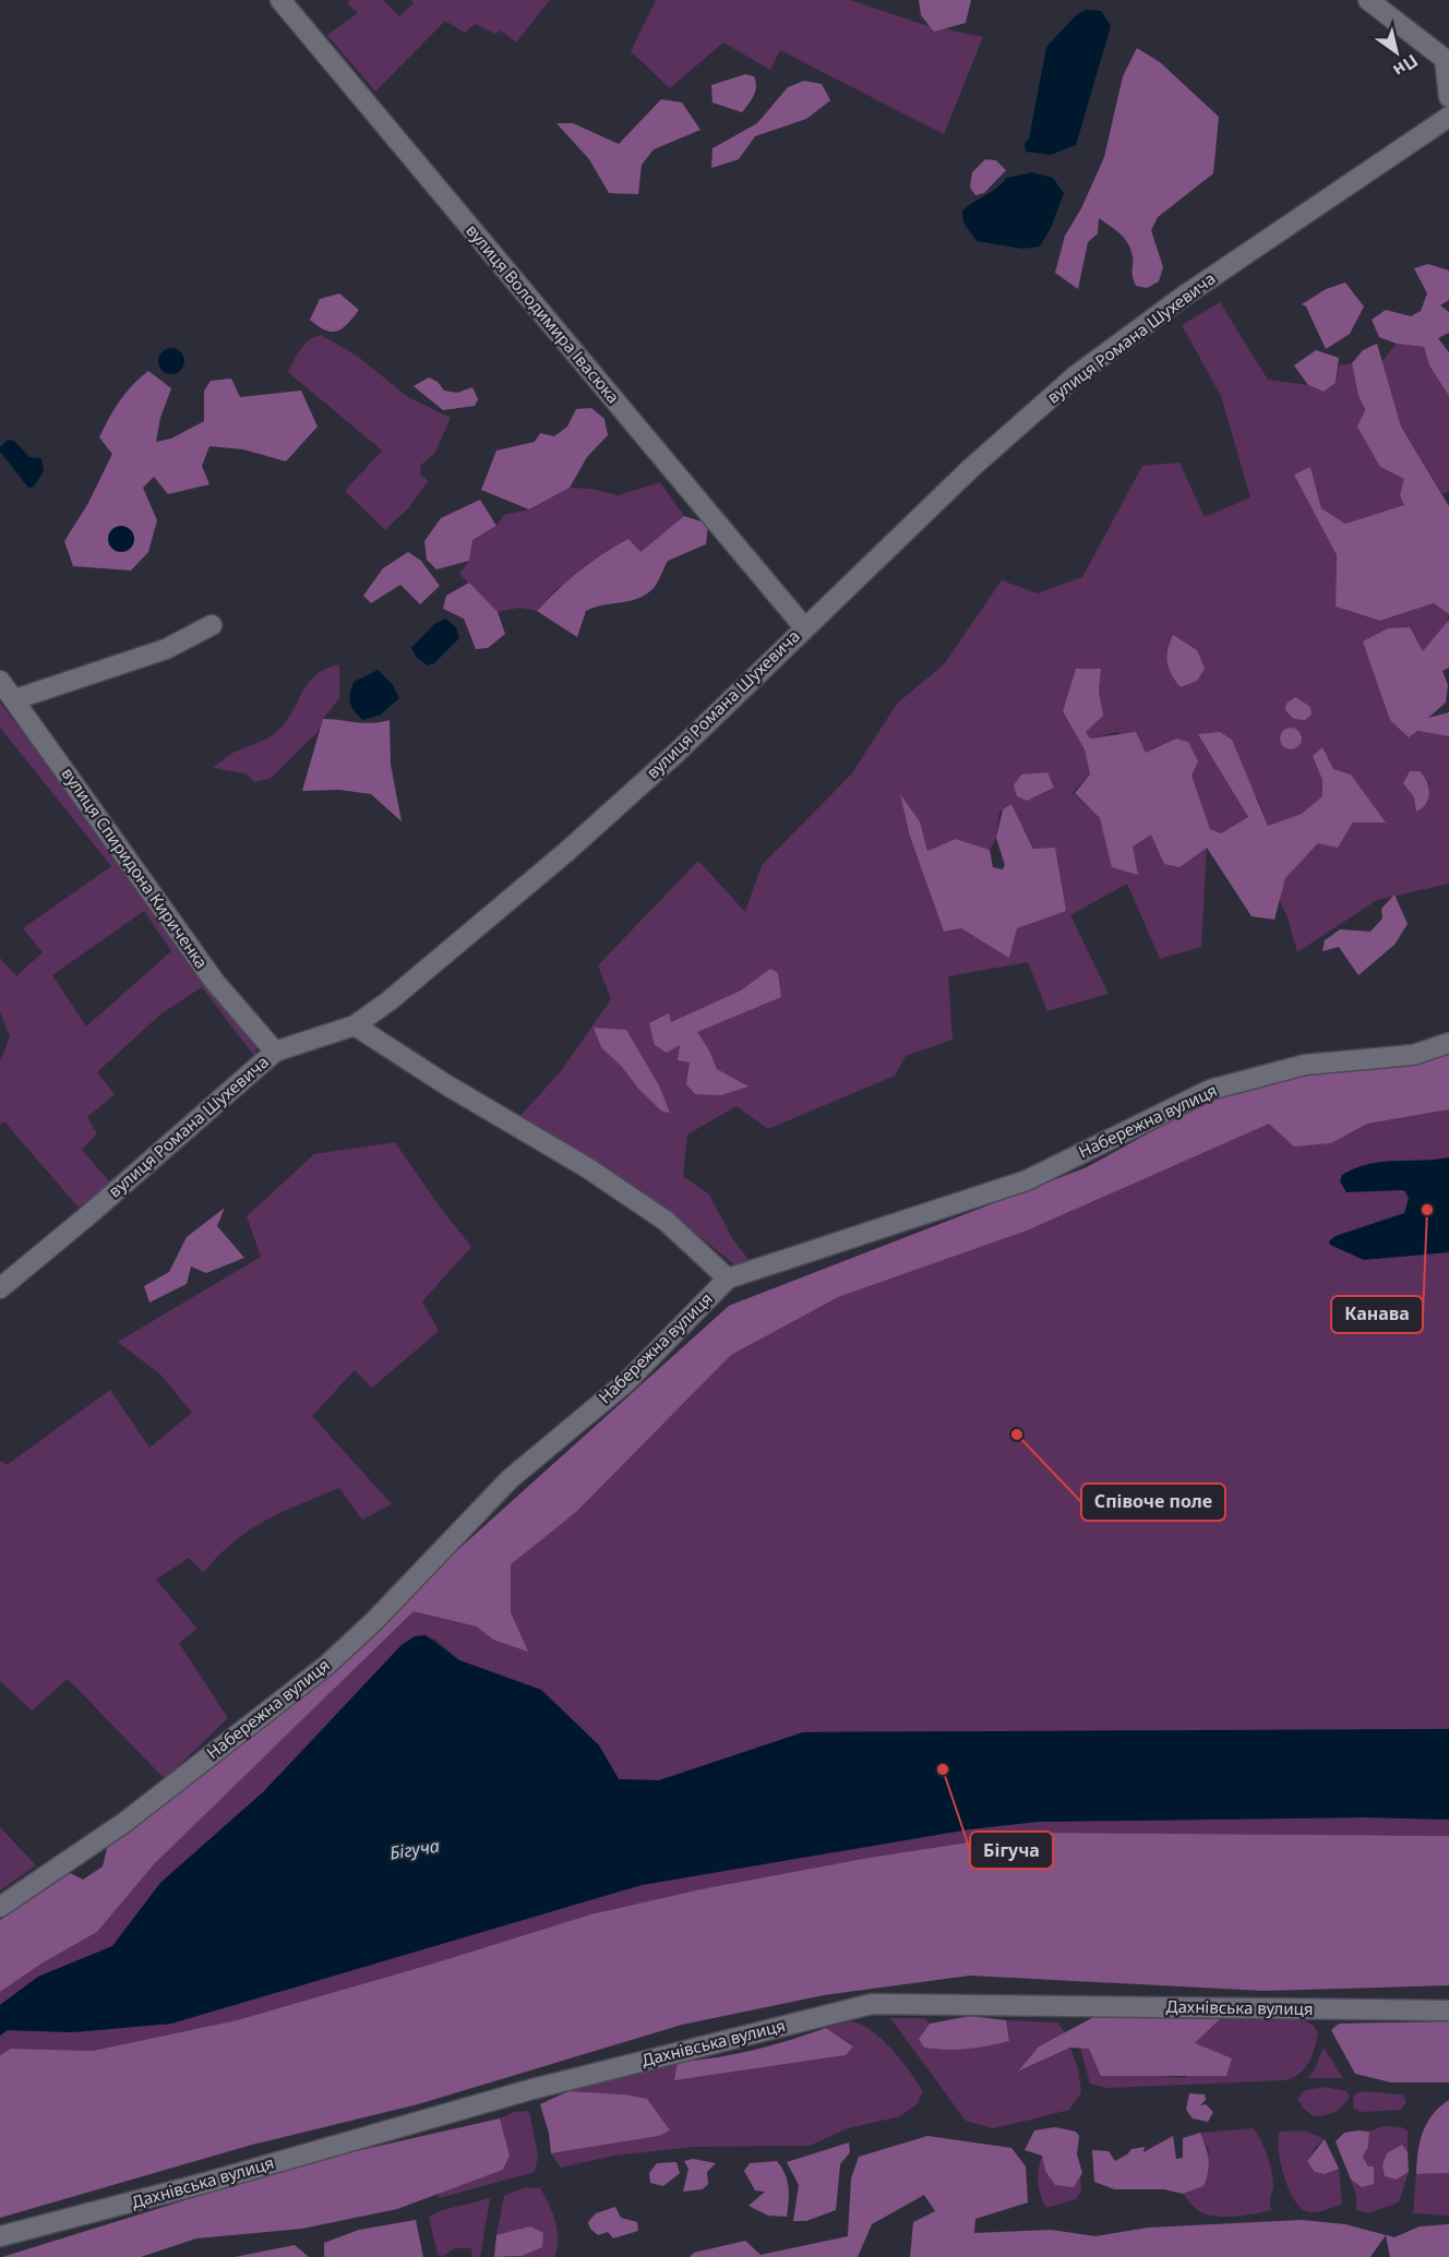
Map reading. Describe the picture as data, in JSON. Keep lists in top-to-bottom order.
{
  "streets": {
    "street": [
      "вулиця Володимира Івасюка",
      "вулиця Романа Шухевича",
      "вулиця Спиридона Кириченка",
      "Набережна вулиця",
      "Дахнівська вулиця"
    ]
  },
  "crossings": [
    ["вулиця Володимира Івасюка", "вулиця Романа Шухевича"],
    ["вулиця Романа Шухевича", "вулиця Спиридона Кириченка"]
  ],
  "water": ["Бігуча"],
  "places": ["Канава", "Співоче поле", "Бігуча"],
  "north": "bottom right"
}
